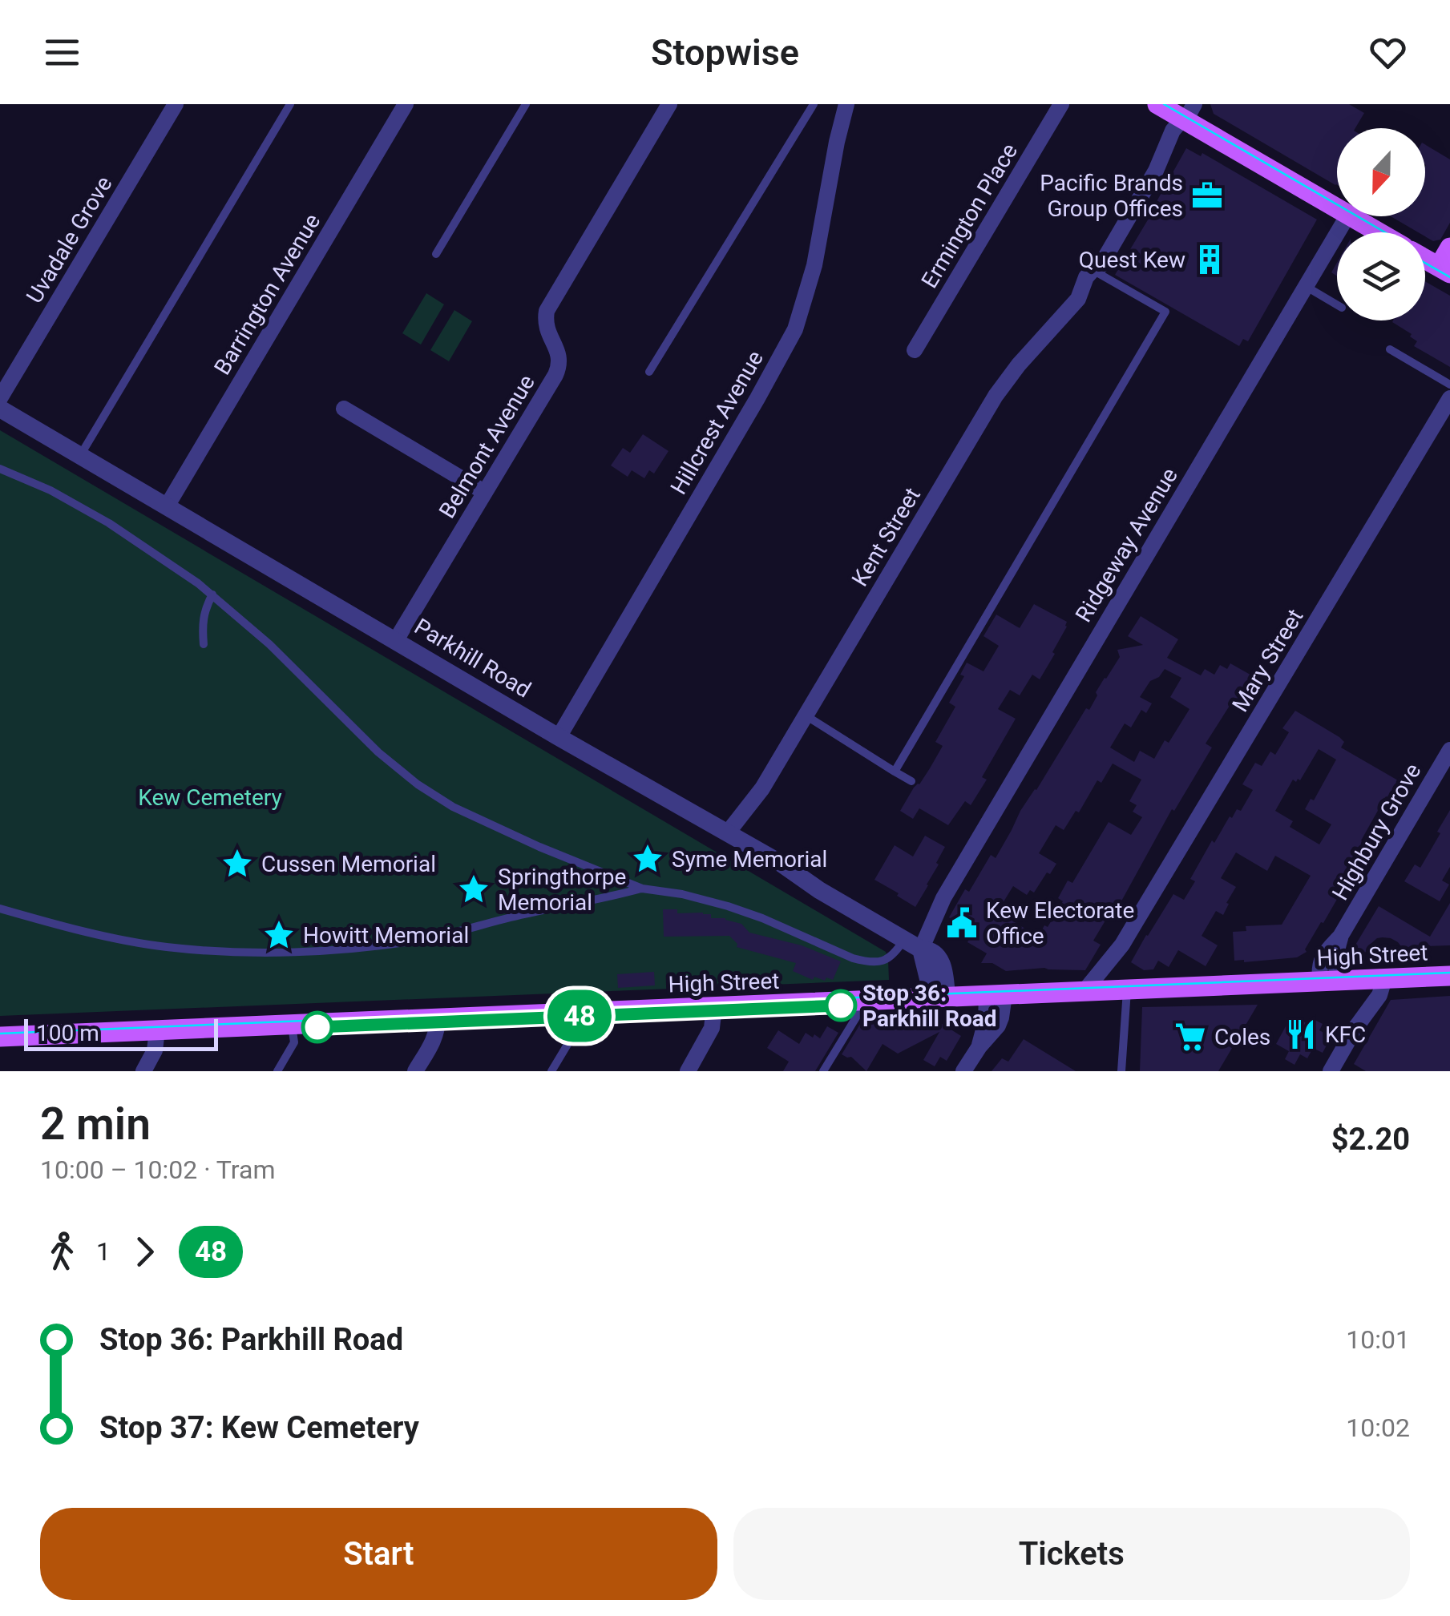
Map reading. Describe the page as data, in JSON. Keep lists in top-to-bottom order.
{
  "streets": {
    "main road": ["High Street"],
    "street": [
      "Ermington Place",
      "Uvadale Grove",
      "Barrington Avenue",
      "Hillcrest Avenue",
      "Belmont Avenue",
      "Kent Street",
      "Ridgeway Avenue",
      "Parkhill Road",
      "Mary Street",
      "Highbury Grove"
    ]
  },
  "crossings": [
    ["Barrington Avenue", "Parkhill Road"],
    ["Hillcrest Avenue", "Parkhill Road"],
    ["Belmont Avenue", "Parkhill Road"],
    ["Kent Street", "Parkhill Road"],
    ["Ridgeway Avenue", "Parkhill Road"],
    ["Parkhill Road", "High Street"],
    ["Mary Street", "High Street"],
    ["Highbury Grove", "High Street"]
  ],
  "parks": ["Kew Cemetery"],
  "places": {
    "office": ["Pacific Brands Group Offices"],
    "building": ["Quest Kew"],
    "place": [
      "Syme Memorial",
      "Cussen Memorial",
      "Springthorpe Memorial",
      "Howitt Memorial"
    ],
    "public building": ["Kew Electorate Office"],
    "other": ["Stop 36: Parkhill Road"],
    "restaurant": ["KFC"],
    "supermarket": ["Coles"]
  },
  "lines": ["tram line 48"],
  "scale_bar": "100 m",
  "north": "bottom",
  "page": {
    "header": "Stopwise",
    "on_map": "48",
    "scale": "100 m",
    "heading": ["2 min", "10:00 – 10:02 · Tram", "$2.20"],
    "legs": ["1", "48"],
    "list": [
      {
        "name": "Stop 36: Parkhill Road",
        "value": "10:01"
      },
      {
        "name": "Stop 37: Kew Cemetery",
        "value": "10:02"
      }
    ],
    "buttons": ["Start", "Tickets"]
  }
}
